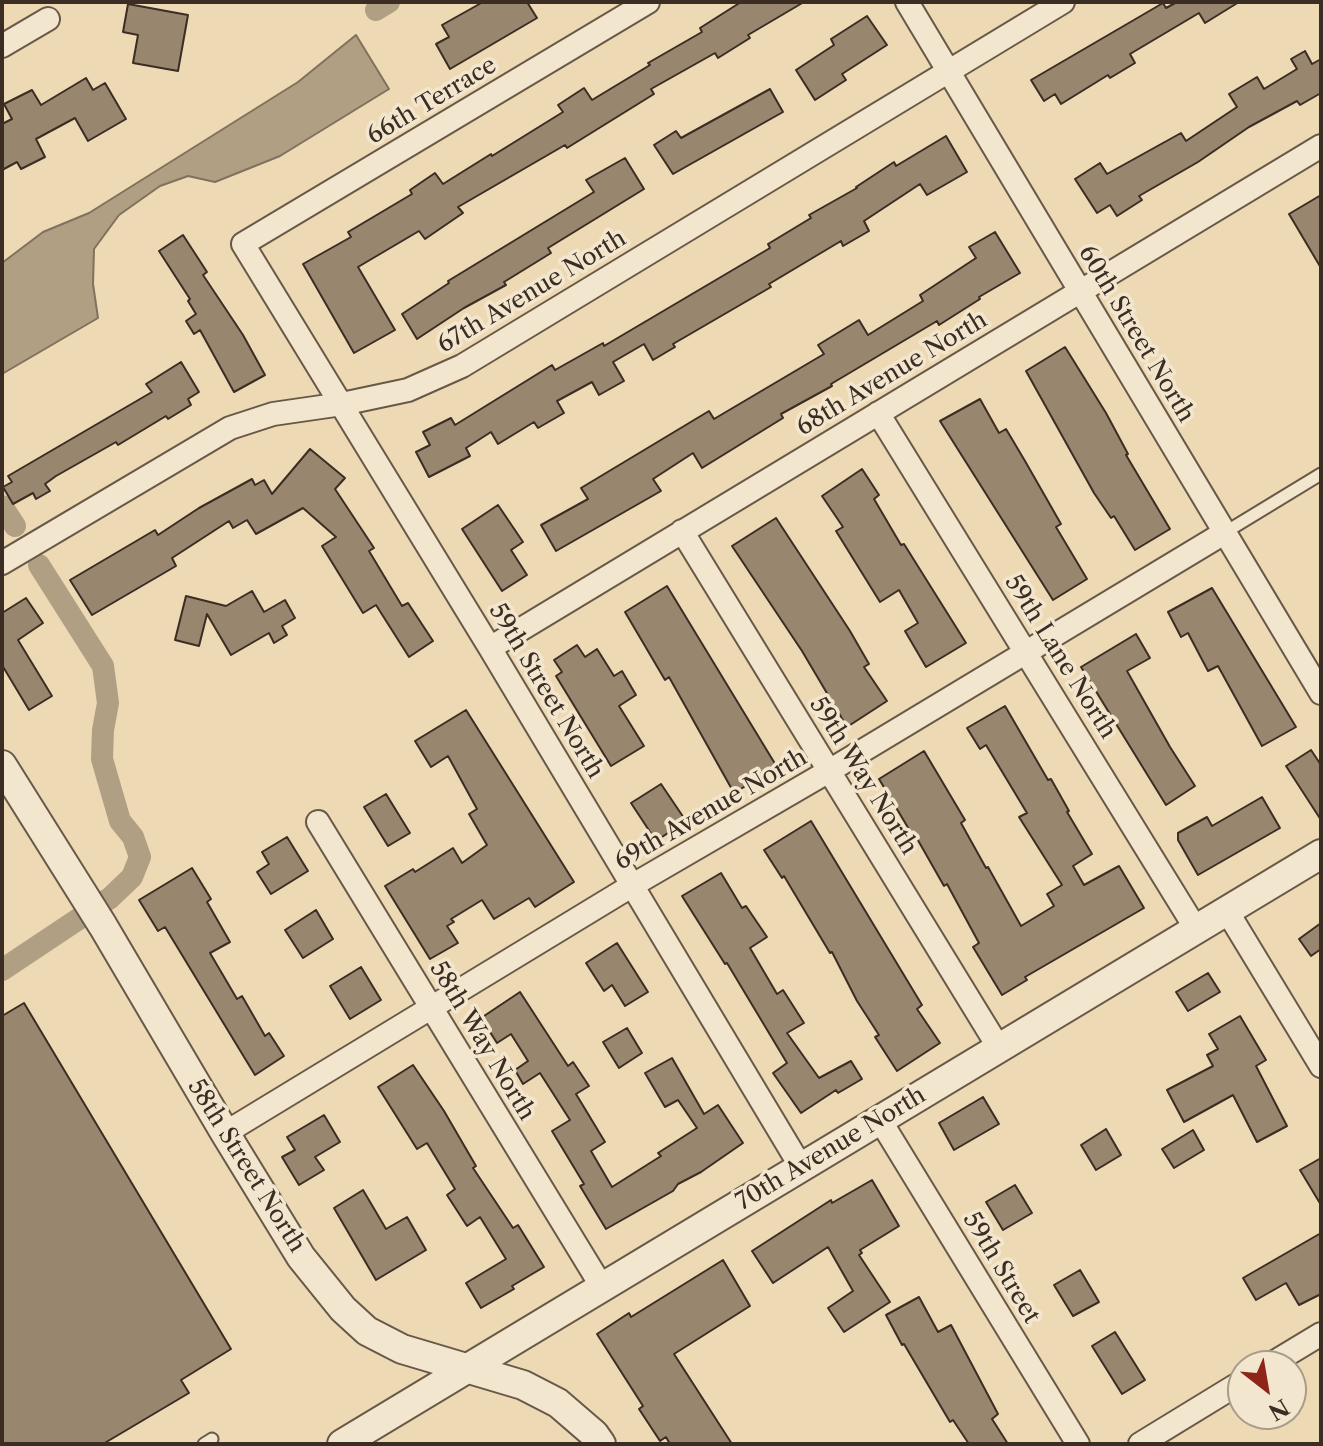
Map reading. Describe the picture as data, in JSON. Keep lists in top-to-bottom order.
{
  "streets": {
    "street": [
      "66th Terrace",
      "67th Avenue North",
      "60th Street North",
      "68th Avenue North",
      "59th Lane North",
      "59th Street North",
      "59th Way North",
      "69th Avenue North",
      "58th Way North",
      "70th Avenue North",
      "58th Street North",
      "59th Street"
    ]
  },
  "crossings": [
    ["66th Terrace", "59th Street North"],
    ["67th Avenue North", "60th Street North"],
    ["67th Avenue North", "59th Street North"],
    ["60th Street North", "68th Avenue North"],
    ["60th Street North", "69th Avenue North"],
    ["68th Avenue North", "59th Lane North"],
    ["68th Avenue North", "59th Street North"],
    ["68th Avenue North", "59th Way North"],
    ["59th Lane North", "69th Avenue North"],
    ["59th Lane North", "70th Avenue North"],
    ["59th Street North", "69th Avenue North"],
    ["59th Street North", "70th Avenue North"],
    ["59th Way North", "69th Avenue North"],
    ["59th Way North", "70th Avenue North"],
    ["69th Avenue North", "58th Way North"],
    ["69th Avenue North", "58th Street North"],
    ["58th Way North", "70th Avenue North"],
    ["70th Avenue North", "58th Street North"],
    ["70th Avenue North", "59th Street"]
  ],
  "north": "bottom right"
}
